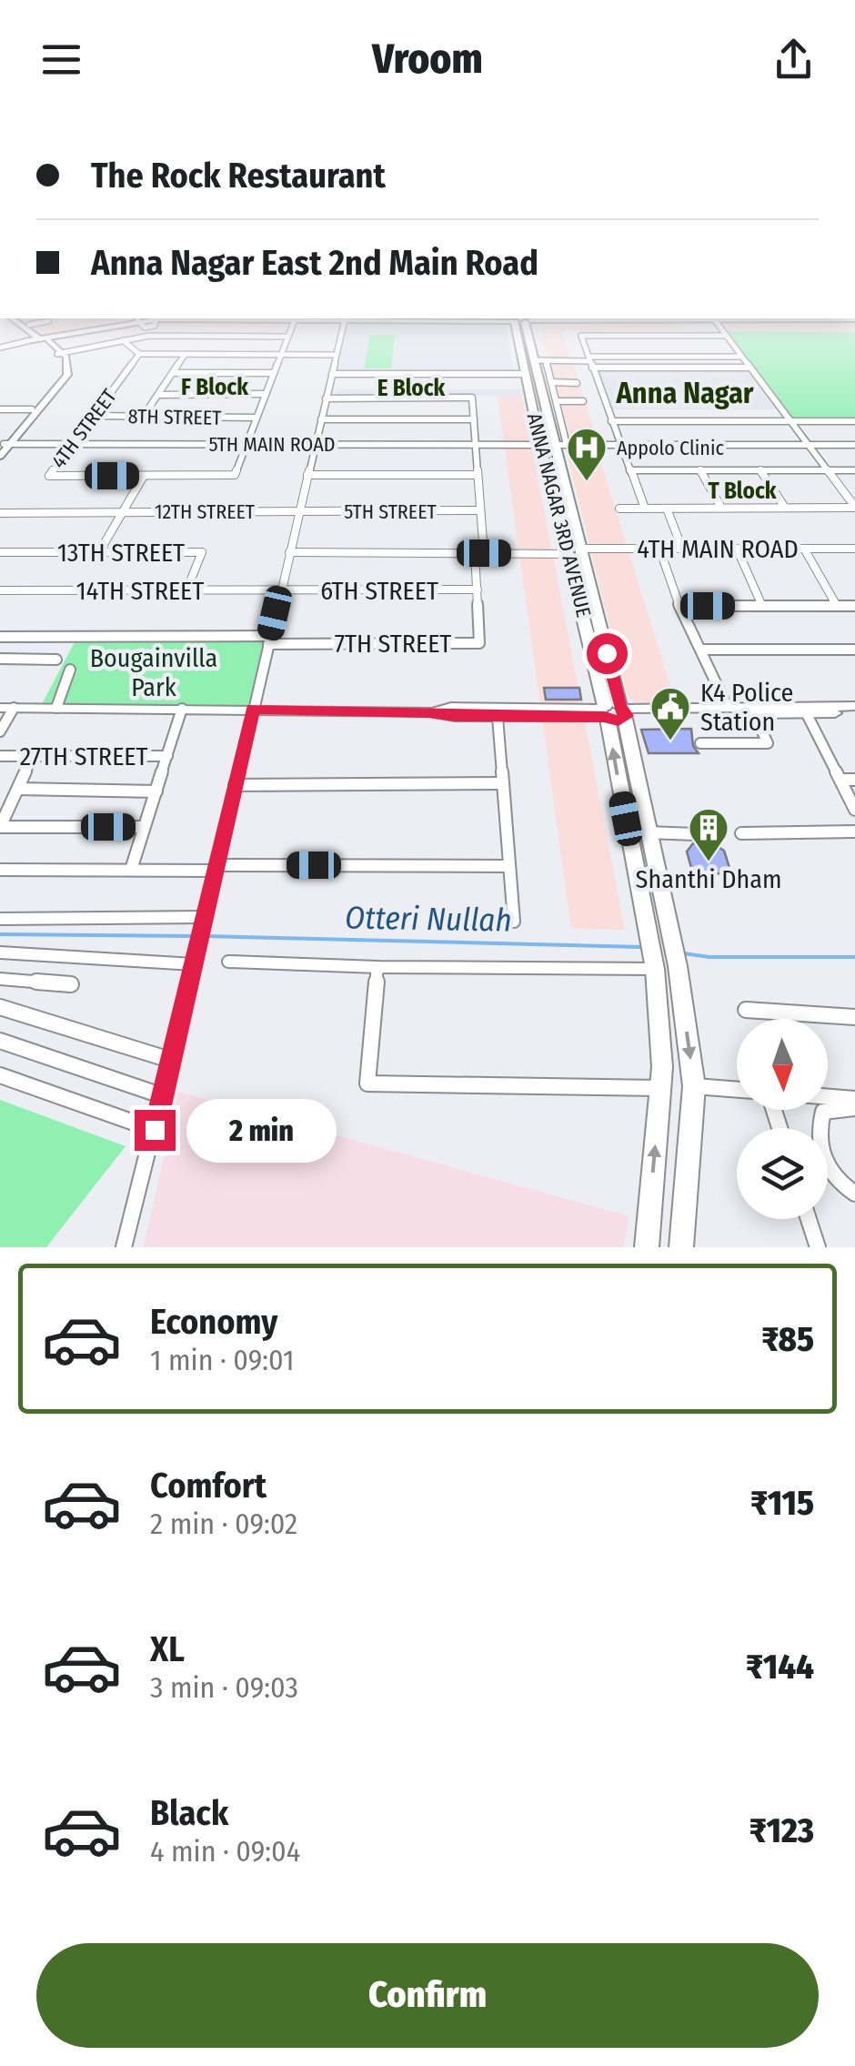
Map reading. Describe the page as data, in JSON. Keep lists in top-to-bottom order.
{
  "streets": {
    "main road": ["ANNA NAGAR 3RD AVENUE"],
    "street": [
      "8TH STREET",
      "4TH STREET",
      "5TH MAIN ROAD",
      "12TH STREET",
      "5TH STREET",
      "4TH MAIN ROAD",
      "13TH STREET",
      "14TH STREET",
      "6TH STREET",
      "7TH STREET",
      "27TH STREET"
    ]
  },
  "crossings": [
    ["8TH STREET", "4TH STREET"],
    ["4TH STREET", "5TH MAIN ROAD"],
    ["5TH MAIN ROAD", "ANNA NAGAR 3RD AVENUE"],
    ["5TH MAIN ROAD", "7TH STREET"],
    ["12TH STREET", "5TH STREET"],
    ["5TH STREET", "7TH STREET"],
    ["ANNA NAGAR 3RD AVENUE", "4TH MAIN ROAD"],
    ["4TH MAIN ROAD", "7TH STREET"],
    ["13TH STREET", "14TH STREET"],
    ["14TH STREET", "6TH STREET"],
    ["6TH STREET", "7TH STREET"]
  ],
  "districts": [
    "F Block",
    "E Block",
    "Anna Nagar",
    "T Block"
  ],
  "water": ["Otteri Nullah"],
  "parks": ["Bougainvilla Park"],
  "places": {
    "hospital": ["Appolo Clinic"],
    "public building": ["K4 Police Station"],
    "building": ["Shanthi Dham"]
  },
  "north": "bottom",
  "page": {
    "header": "Vroom",
    "banner": ["The Rock Restaurant", "Anna Nagar East 2nd Main Road"],
    "bubble": "2 min",
    "list": [
      {
        "name": "Economy",
        "note": "1 min · 09:01",
        "value": "₹85"
      },
      {
        "name": "Comfort",
        "note": "2 min · 09:02",
        "value": "₹115"
      },
      {
        "name": "XL",
        "note": "3 min · 09:03",
        "value": "₹144"
      },
      {
        "name": "Black",
        "note": "4 min · 09:04",
        "value": "₹123"
      }
    ],
    "buttons": "Confirm"
  }
}
